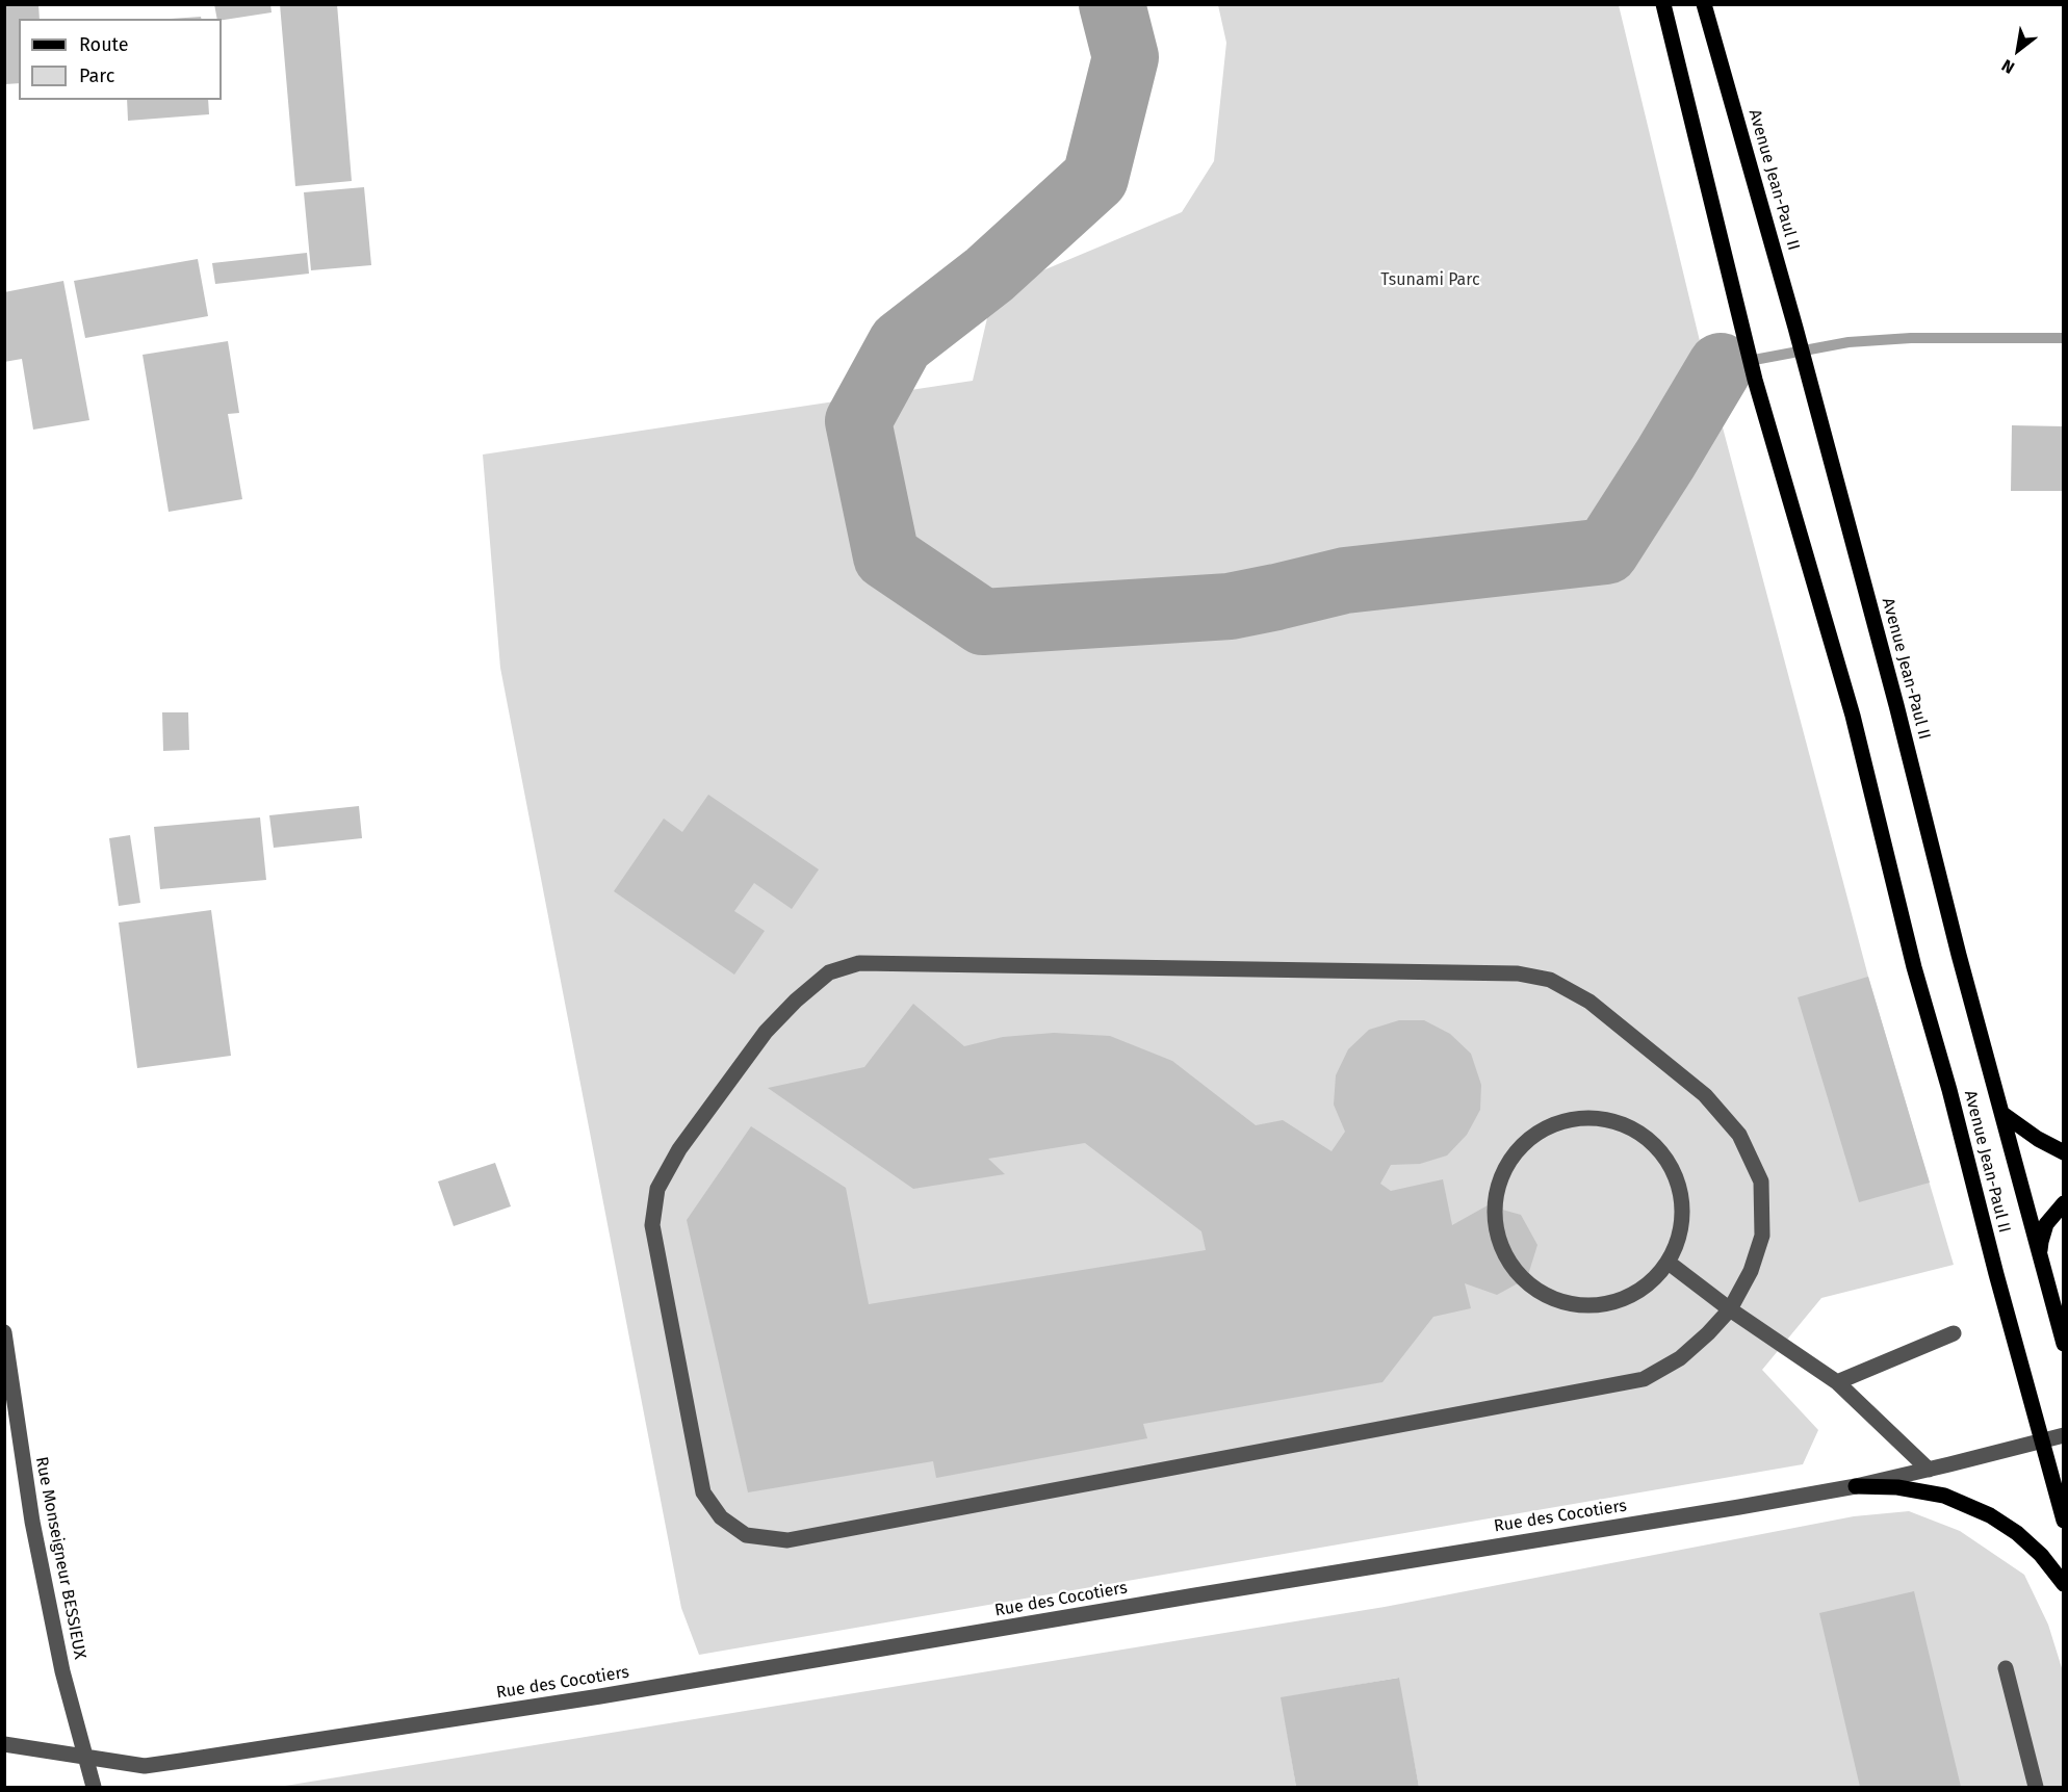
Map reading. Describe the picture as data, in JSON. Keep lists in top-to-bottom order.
{
  "streets": {
    "main road": ["Avenue Jean-Paul II"],
    "street": ["Rue des Cocotiers", "Rue Monseigneur BESSIEUX"]
  },
  "crossings": [
    ["Avenue Jean-Paul II", "Rue des Cocotiers"],
    ["Rue des Cocotiers", "Rue Monseigneur BESSIEUX"]
  ],
  "parks": ["Tsunami Parc"],
  "legend": ["Route", "Parc"],
  "north": "bottom left"
}
